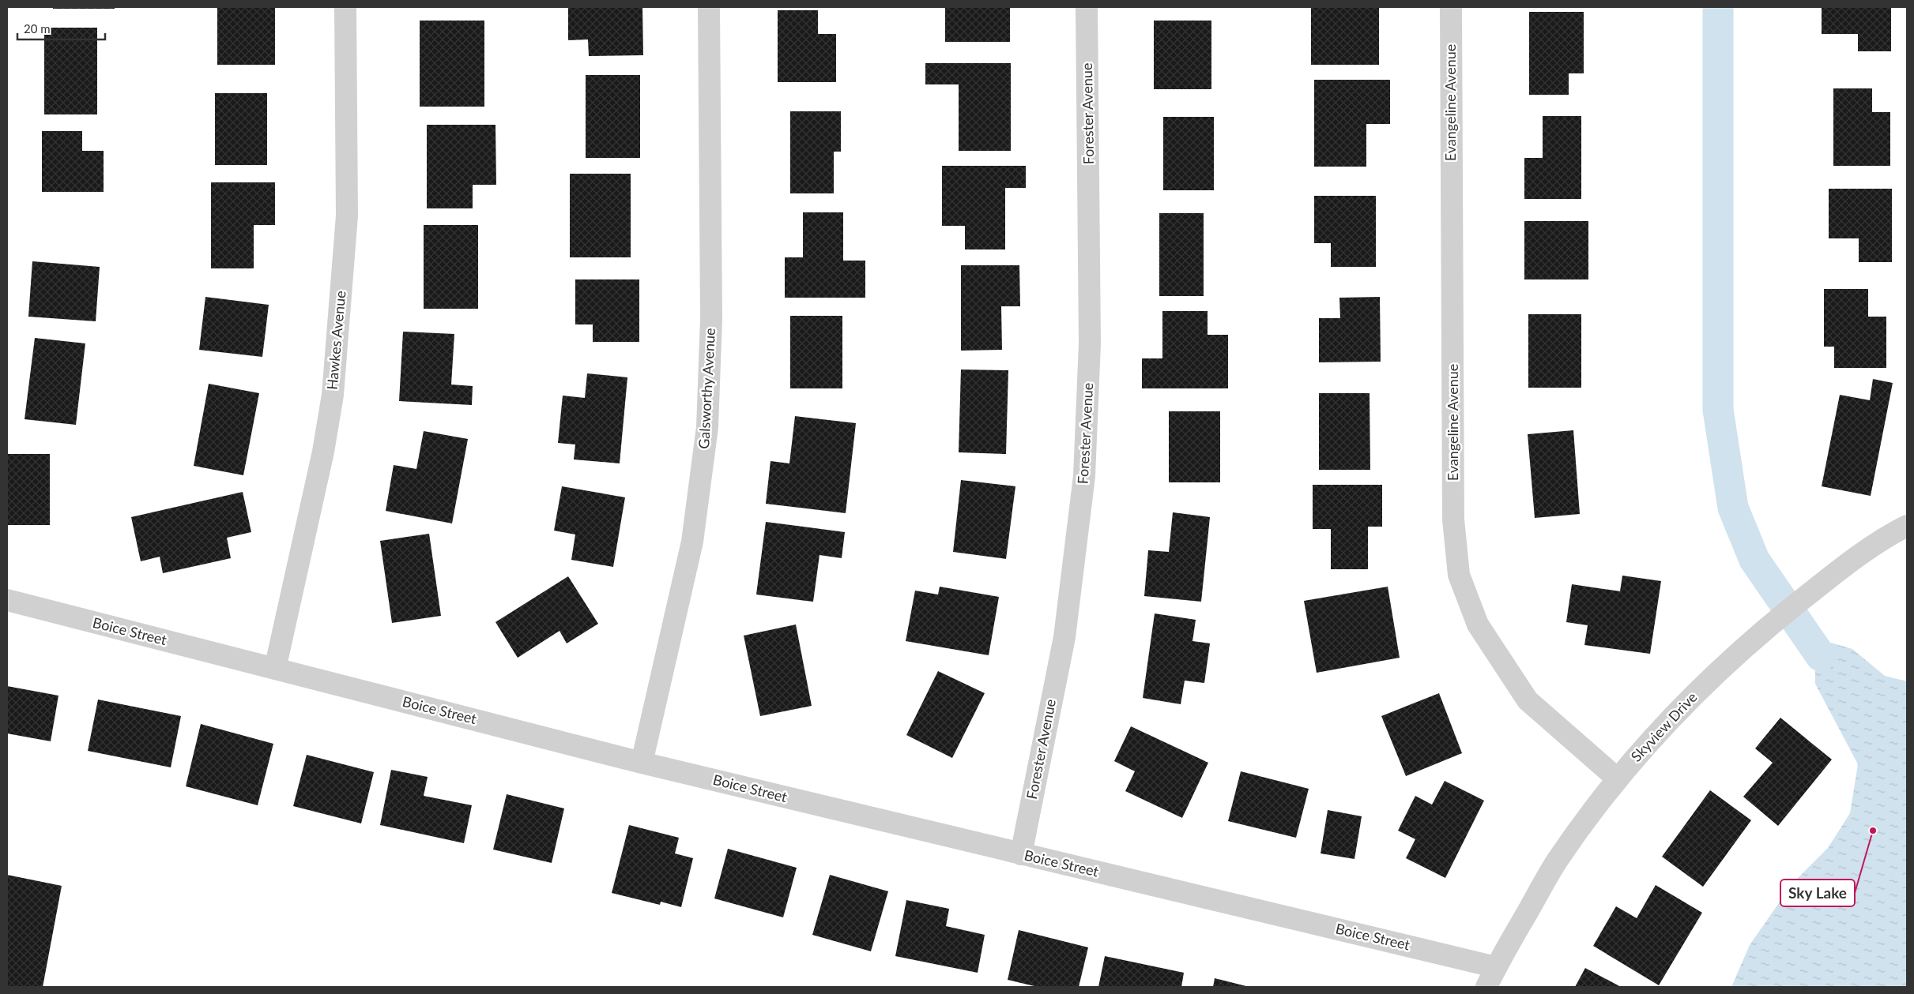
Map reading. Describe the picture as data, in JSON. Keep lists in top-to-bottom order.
{
  "streets": {
    "street": [
      "Evangeline Avenue",
      "Forester Avenue",
      "Hawkes Avenue",
      "Galsworthy Avenue",
      "Boice Street",
      "Skyview Drive"
    ]
  },
  "crossings": [
    ["Evangeline Avenue", "Skyview Drive"],
    ["Forester Avenue", "Boice Street"],
    ["Hawkes Avenue", "Boice Street"],
    ["Galsworthy Avenue", "Boice Street"],
    ["Boice Street", "Skyview Drive"]
  ],
  "places": ["Sky Lake"],
  "scale_bar": "20 m"
}
